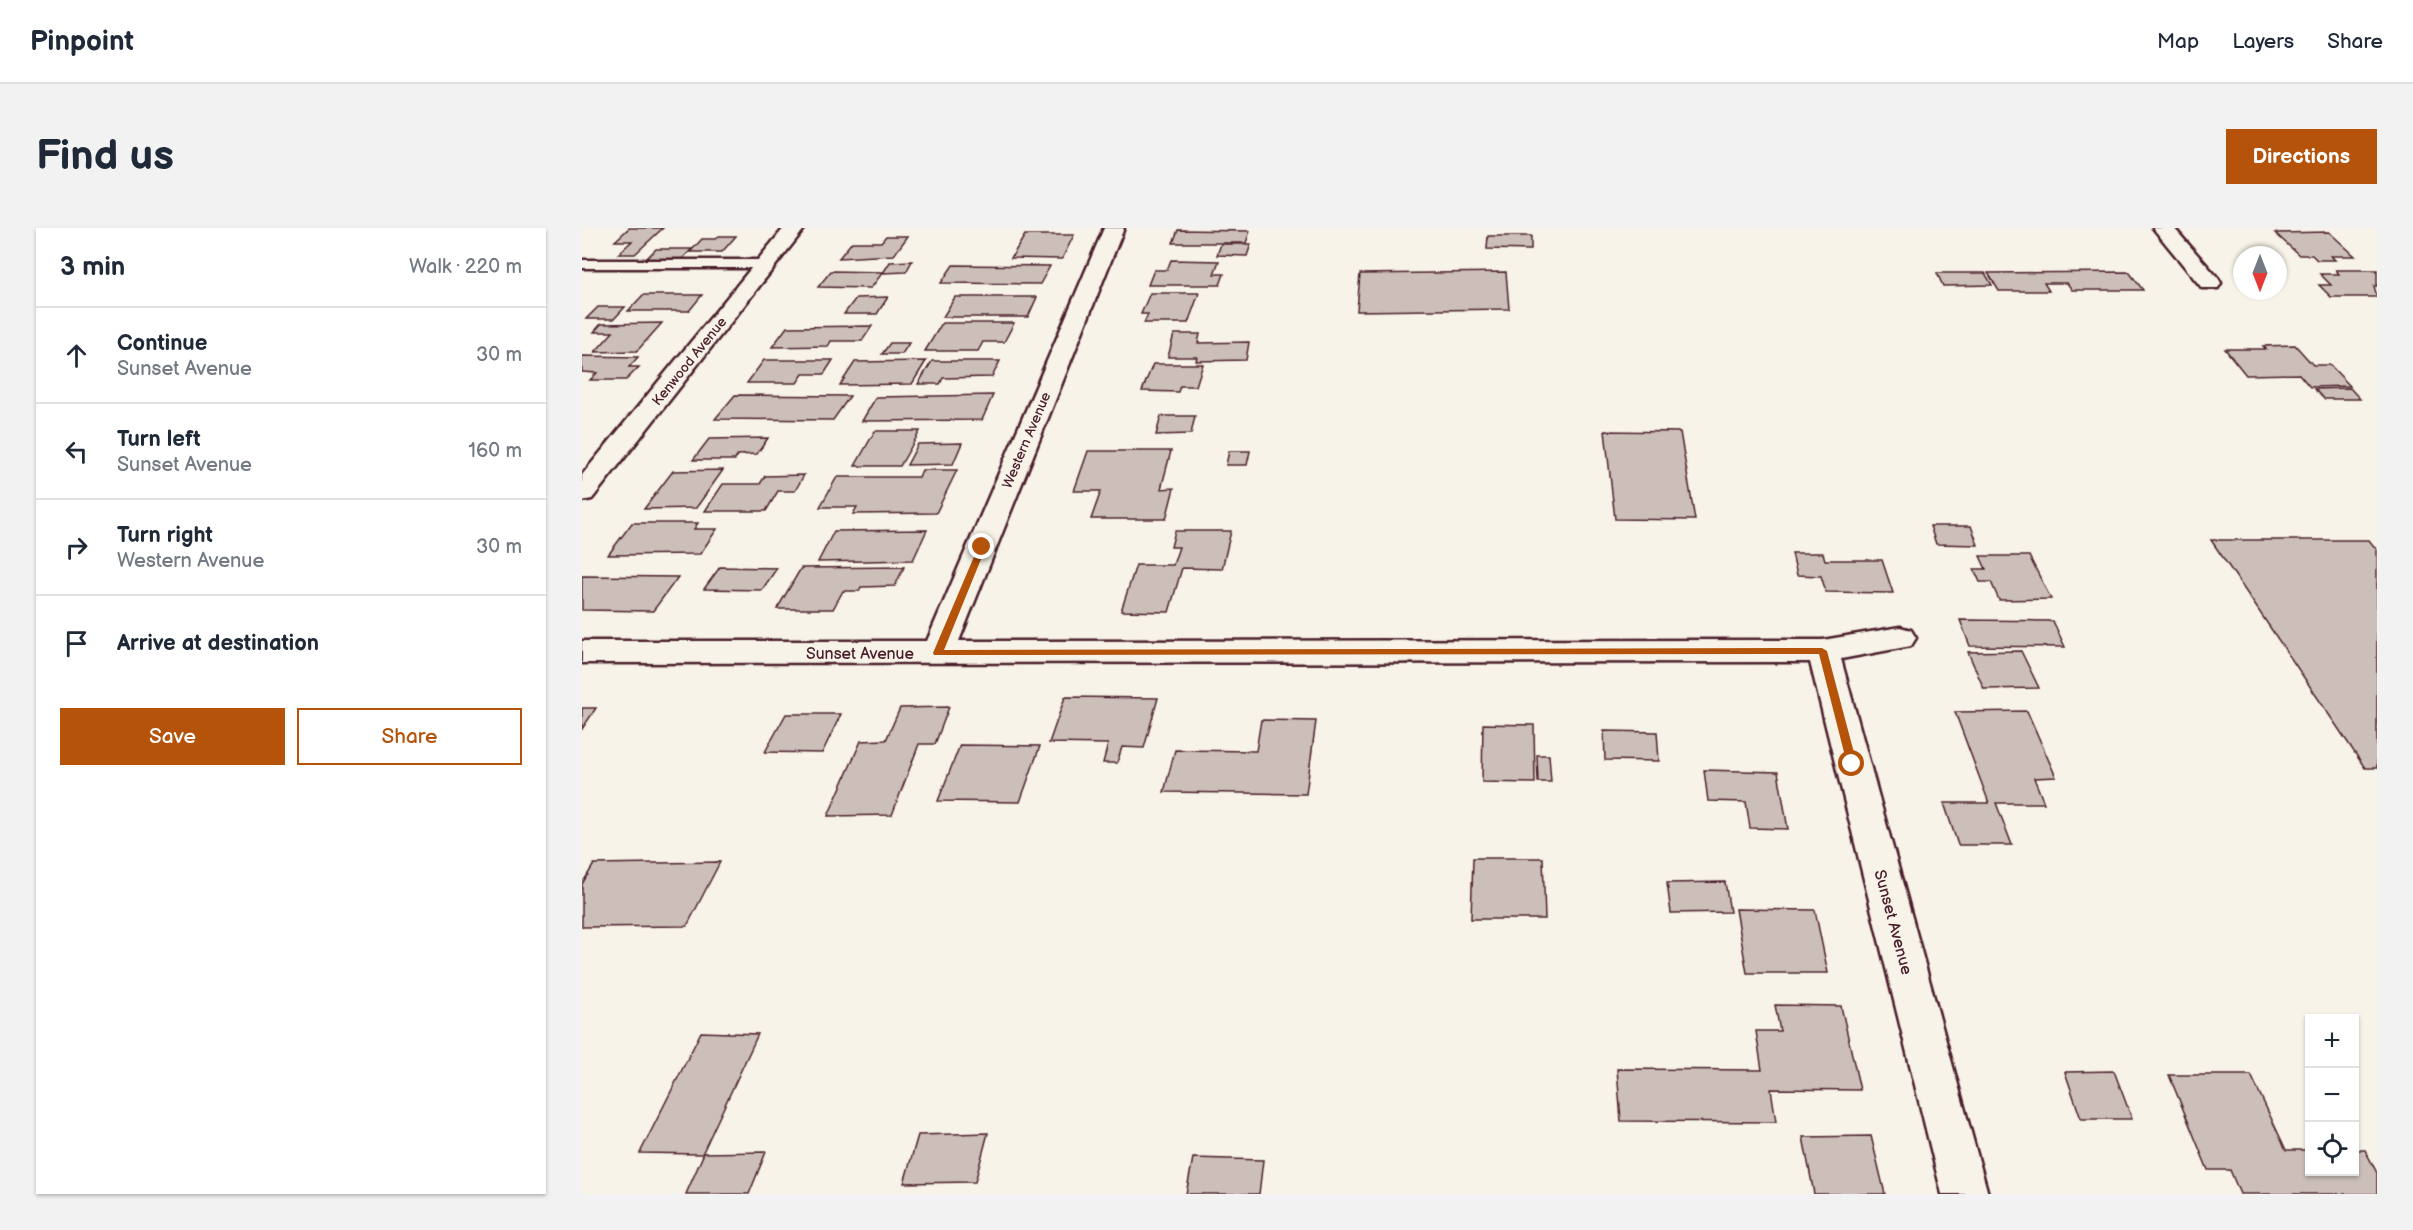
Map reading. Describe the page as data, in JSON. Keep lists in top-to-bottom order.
{
  "streets": {
    "street": ["Kenwood Avenue", "Western Avenue", "Sunset Avenue"]
  },
  "crossings": [
    ["Western Avenue", "Sunset Avenue"]
  ],
  "north": "bottom",
  "page": {
    "header": "Pinpoint",
    "nav": ["Map", "Layers", "Share"],
    "buttons": [
      "Directions",
      ["Save", "Share"]
    ],
    "title": "Find us",
    "heading": ["3 min", "Walk · 220 m"],
    "list": [
      ["Continue", "Sunset Avenue", "30 m"],
      ["Turn left", "Sunset Avenue", "160 m"],
      ["Turn right", "Western Avenue", "30 m"],
      "Arrive at destination"
    ],
    "map_buttons": ["+", "−"]
  }
}
